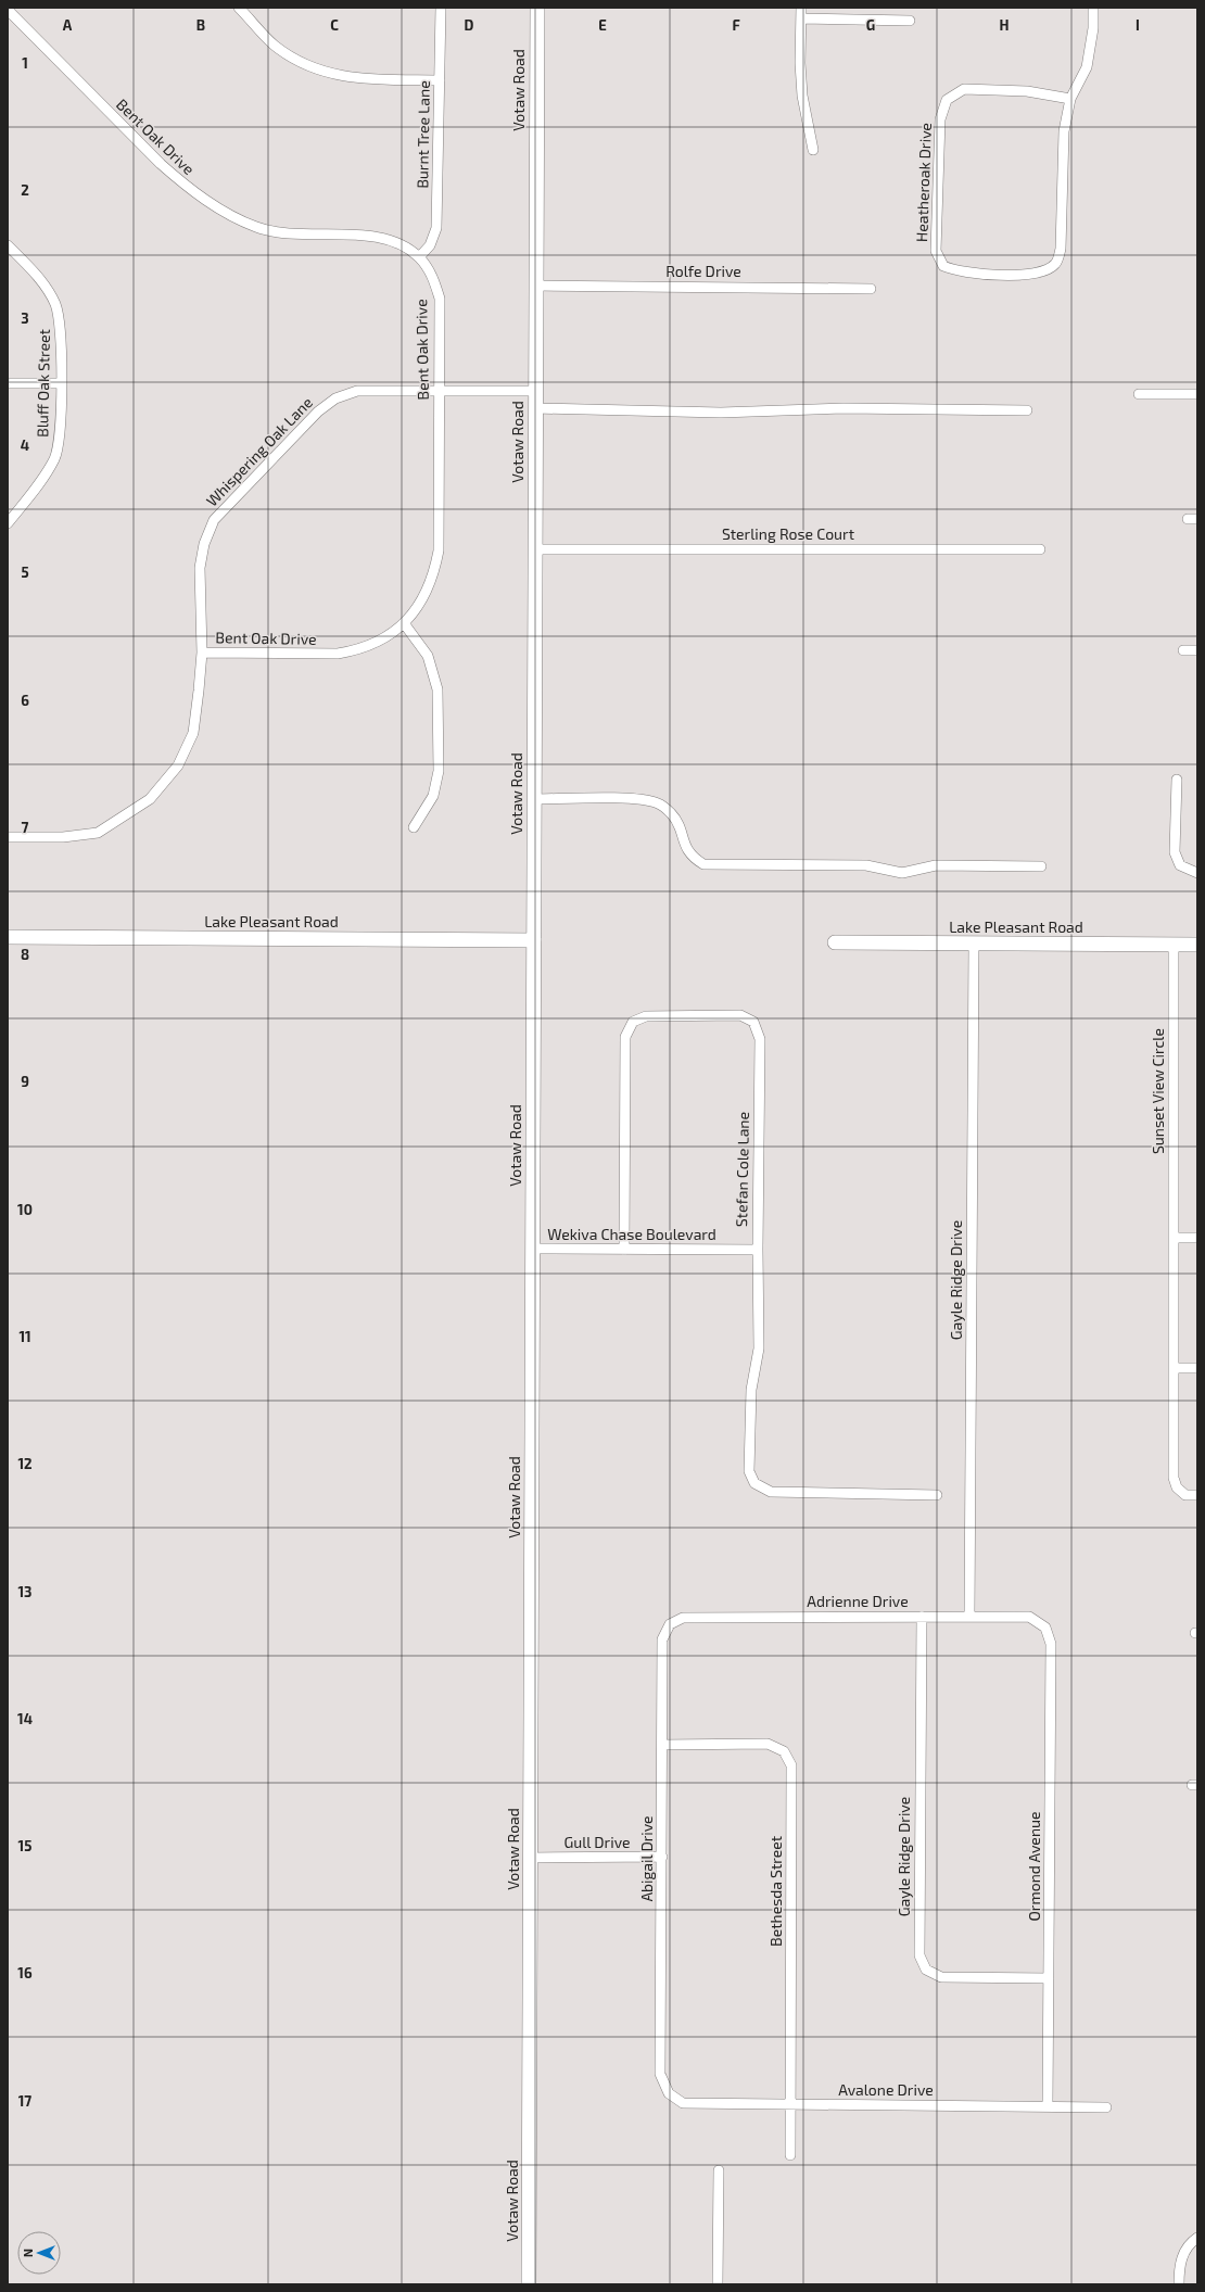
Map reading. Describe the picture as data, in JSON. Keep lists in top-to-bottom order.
{
  "streets": {
    "street": [
      "Votaw Road",
      "Burnt Tree Lane",
      "Bent Oak Drive",
      "Heatheroak Drive",
      "Rolfe Drive",
      "Bluff Oak Street",
      "Whispering Oak Lane",
      "Sterling Rose Court",
      "Lake Pleasant Road",
      "Sunset View Circle",
      "Stefan Cole Lane",
      "Wekiva Chase Boulevard",
      "Gayle Ridge Drive",
      "Adrienne Drive",
      "Gull Drive",
      "Abigail Drive",
      "Ormond Avenue",
      "Bethesda Street",
      "Avalone Drive"
    ]
  },
  "crossings": [
    ["Votaw Road", "Rolfe Drive"],
    ["Votaw Road", "Whispering Oak Lane"],
    ["Votaw Road", "Sterling Rose Court"],
    ["Votaw Road", "Lake Pleasant Road"],
    ["Votaw Road", "Wekiva Chase Boulevard"],
    ["Votaw Road", "Gull Drive"],
    ["Burnt Tree Lane", "Bent Oak Drive"],
    ["Bent Oak Drive", "Whispering Oak Lane"],
    ["Lake Pleasant Road", "Sunset View Circle"],
    ["Lake Pleasant Road", "Gayle Ridge Drive"],
    ["Stefan Cole Lane", "Wekiva Chase Boulevard"],
    ["Gayle Ridge Drive", "Adrienne Drive"],
    ["Gayle Ridge Drive", "Ormond Avenue"],
    ["Adrienne Drive", "Abigail Drive"],
    ["Adrienne Drive", "Ormond Avenue"],
    ["Gull Drive", "Abigail Drive"],
    ["Abigail Drive", "Bethesda Street"],
    ["Abigail Drive", "Avalone Drive"],
    ["Ormond Avenue", "Avalone Drive"],
    ["Bethesda Street", "Avalone Drive"]
  ],
  "north": "left",
  "grid": {
    "columns": [
      "A",
      "B",
      "C",
      "D",
      "E",
      "F",
      "G",
      "H",
      "I"
    ],
    "rows": [
      "1",
      "2",
      "3",
      "4",
      "5",
      "6",
      "7",
      "8",
      "9",
      "10",
      "11",
      "12",
      "13",
      "14",
      "15",
      "16",
      "17"
    ]
  }
}
